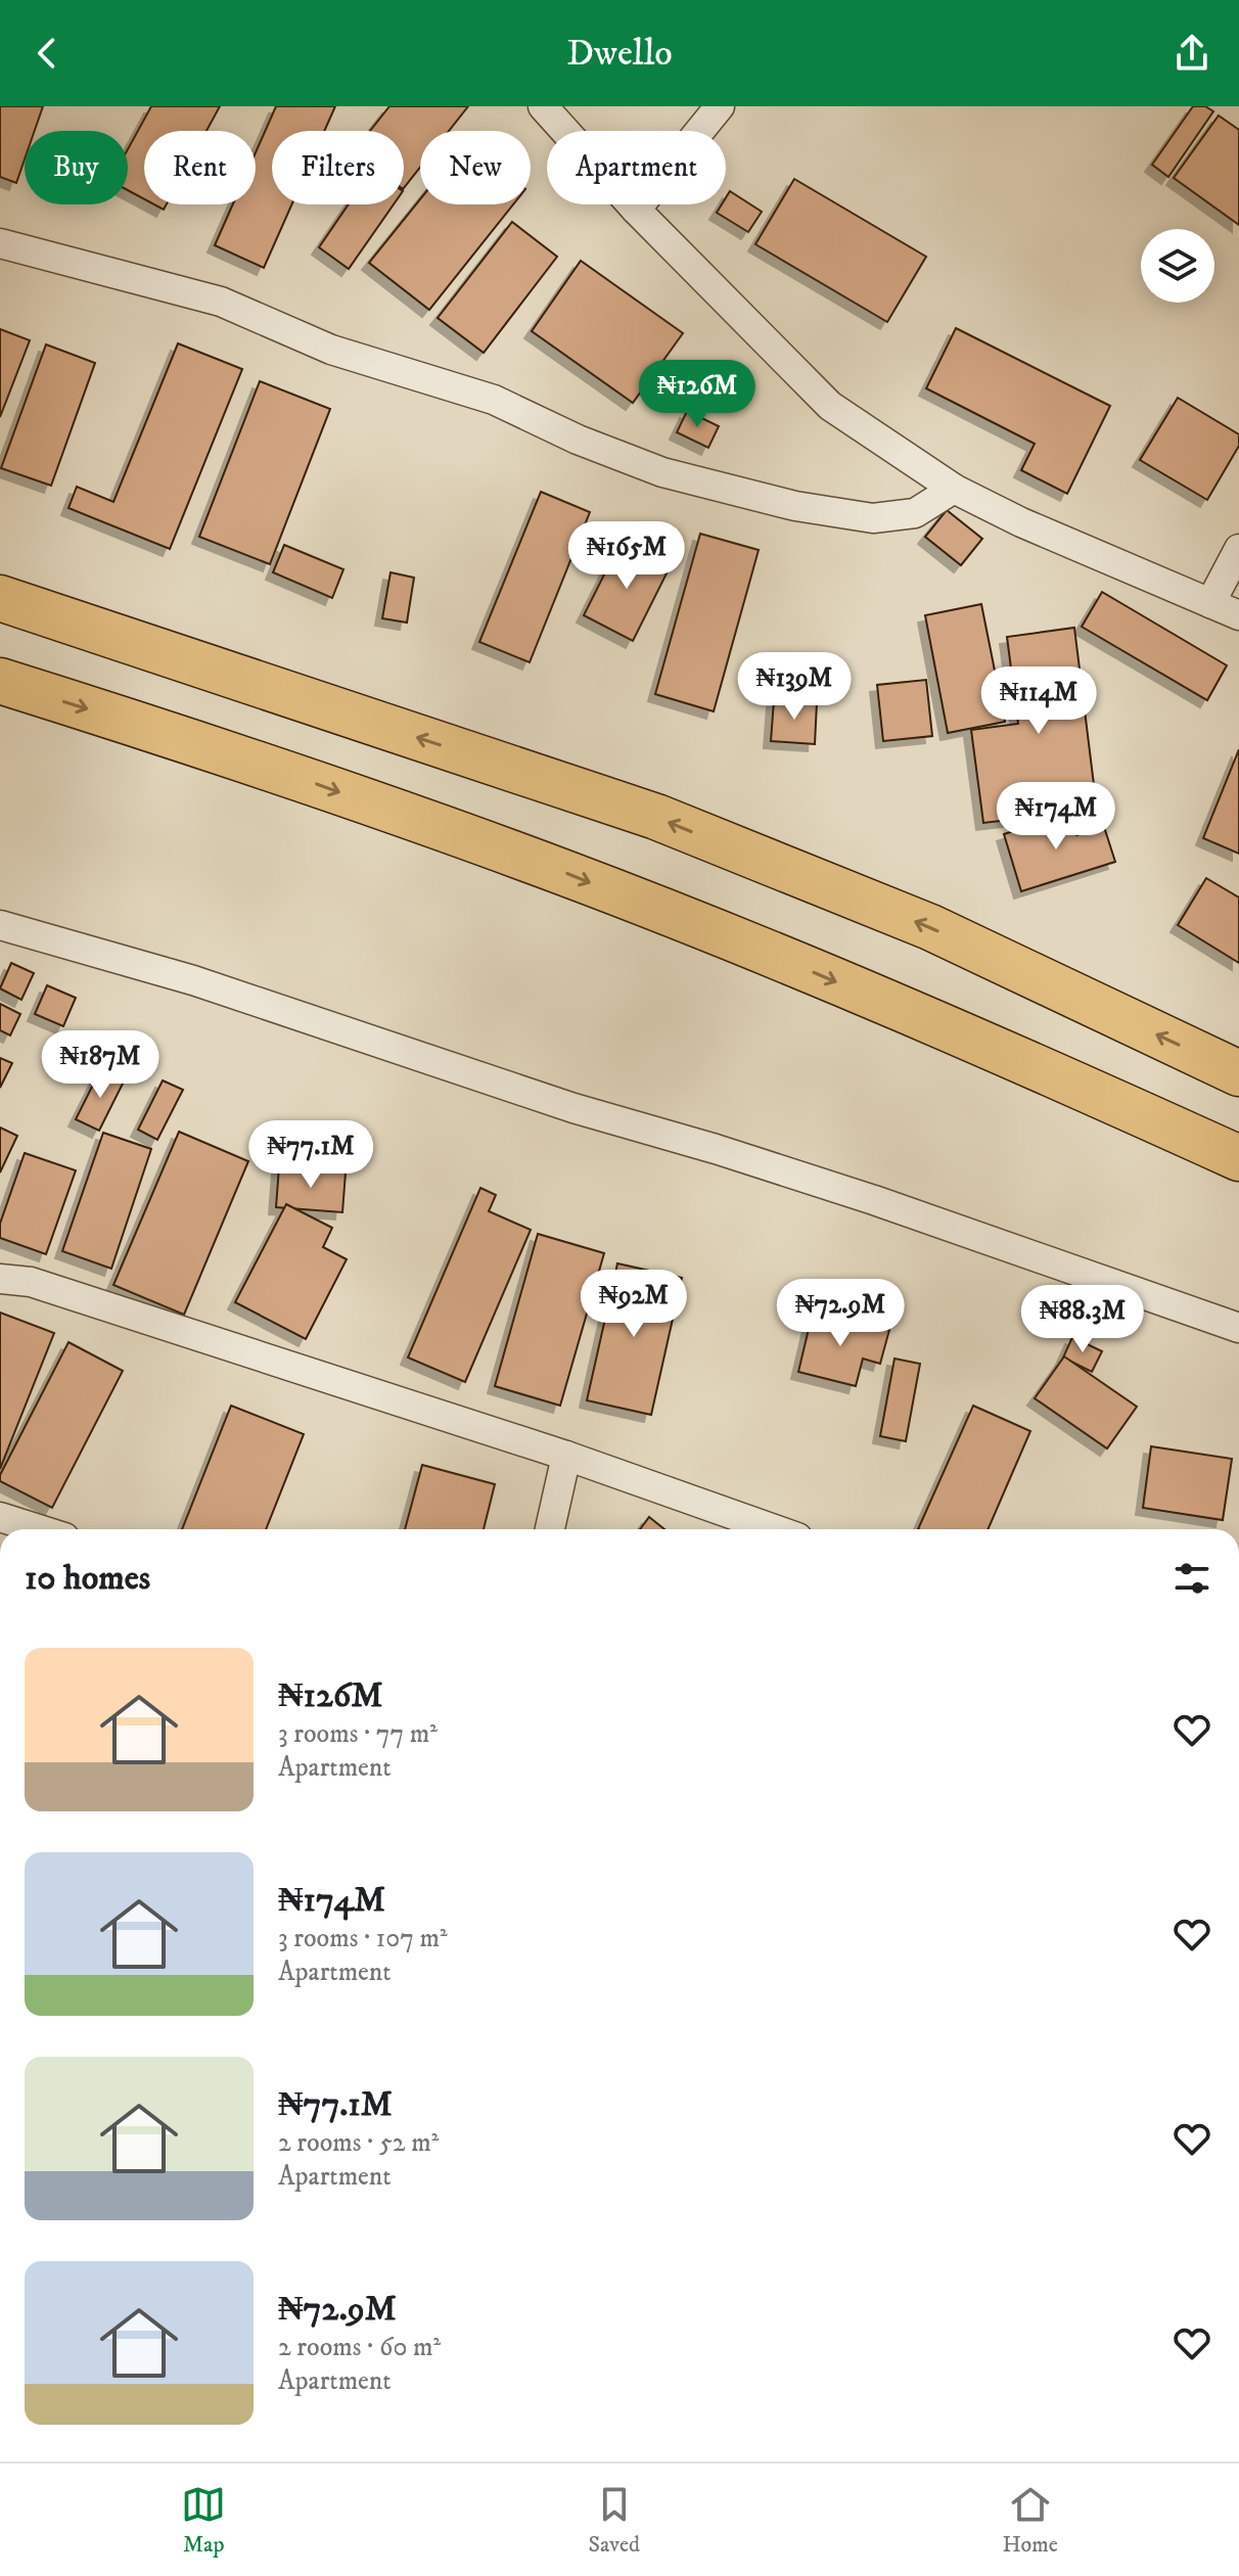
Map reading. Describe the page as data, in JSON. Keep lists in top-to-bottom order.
{
  "page": {
    "header": "Dwello",
    "chip": [
      "Buy",
      "Rent",
      "Filters",
      "New",
      "Apartment"
    ],
    "price": [
      "₦126M",
      "₦165M",
      "₦139M",
      "₦114M",
      "₦174M",
      "₦187M",
      "₦77.1M",
      "₦92M",
      "₦72.9M",
      "₦88.3M"
    ],
    "heading": "10 homes",
    "list": [
      {
        "name": "₦126M",
        "note": "3 rooms · 77 m² · Apartment"
      },
      {
        "name": "₦174M",
        "note": "3 rooms · 107 m² · Apartment"
      },
      {
        "name": "₦77.1M",
        "note": "2 rooms · 52 m² · Apartment"
      },
      {
        "name": "₦72.9M",
        "note": "2 rooms · 60 m² · Apartment"
      }
    ],
    "tabs": ["Map", "Saved", "Home"]
  }
}
